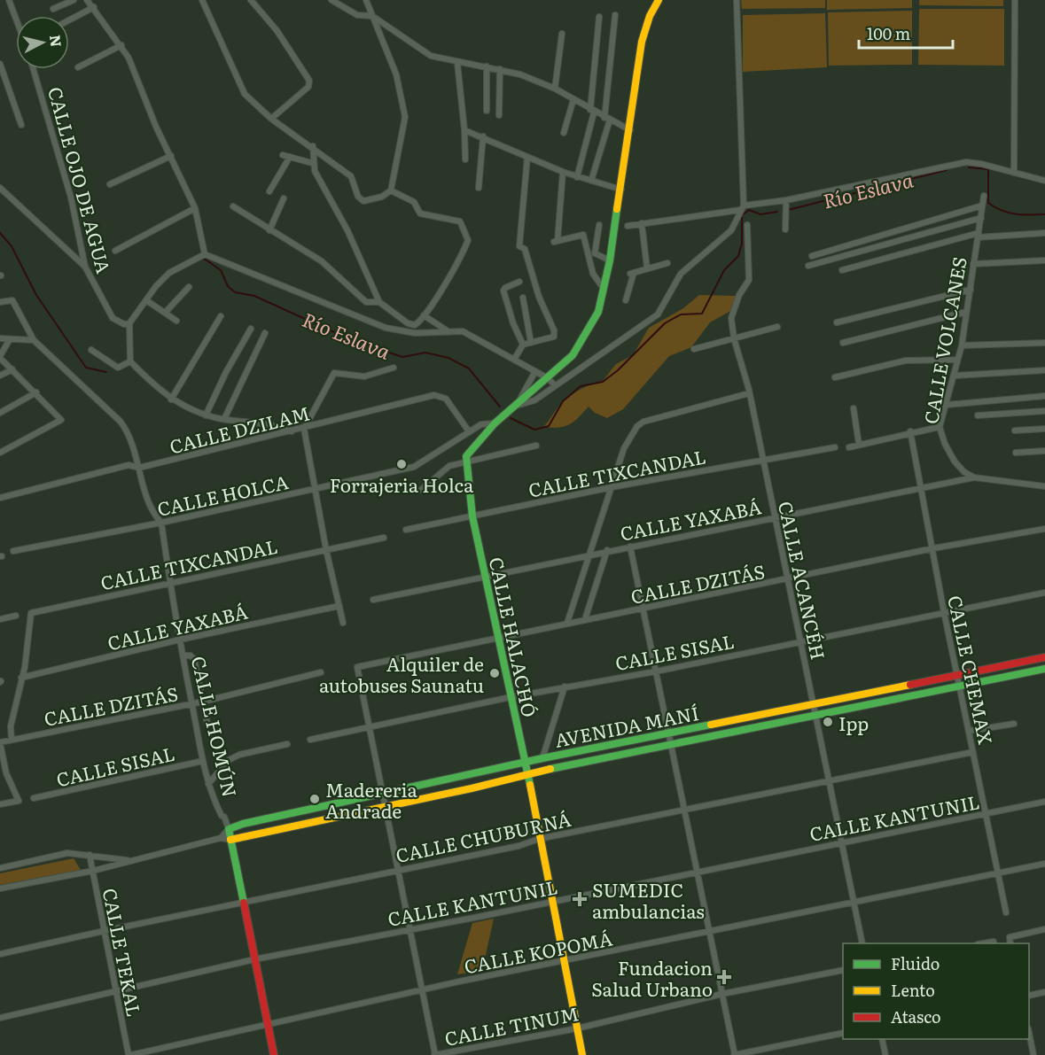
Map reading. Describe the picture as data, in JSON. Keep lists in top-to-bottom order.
{
  "streets": {
    "street": [
      "CALLE OJO DE AGUA",
      "CALLE VOLCANES",
      "CALLE DZILAM",
      "CALLE TIXCANDAL",
      "CALLE HOLCA",
      "CALLE YAXABÁ",
      "CALLE ACANCÉH",
      "CALLE DZITÁS",
      "CALLE HALACHÓ",
      "CALLE SISAL",
      "CALLE CHEMAX",
      "AVENIDA MANÍ",
      "CALLE HOMÚN",
      "CALLE KANTUNIL",
      "CALLE CHUBURNÁ",
      "CALLE KOPOMÁ",
      "CALLE TEKAL",
      "CALLE TINUM"
    ]
  },
  "crossings": [
    ["CALLE VOLCANES", "CALLE YAXABÁ"],
    ["CALLE DZILAM", "CALLE HOLCA"],
    ["CALLE DZILAM", "CALLE HOMÚN"],
    ["CALLE TIXCANDAL", "CALLE YAXABÁ"],
    ["CALLE TIXCANDAL", "CALLE ACANCÉH"],
    ["CALLE TIXCANDAL", "CALLE HALACHÓ"],
    ["CALLE TIXCANDAL", "CALLE HOMÚN"],
    ["CALLE HOLCA", "CALLE HOMÚN"],
    ["CALLE YAXABÁ", "CALLE ACANCÉH"],
    ["CALLE YAXABÁ", "CALLE HALACHÓ"],
    ["CALLE YAXABÁ", "CALLE CHEMAX"],
    ["CALLE YAXABÁ", "CALLE HOMÚN"],
    ["CALLE ACANCÉH", "CALLE DZITÁS"],
    ["CALLE ACANCÉH", "CALLE SISAL"],
    ["CALLE ACANCÉH", "AVENIDA MANÍ"],
    ["CALLE ACANCÉH", "CALLE KANTUNIL"],
    ["CALLE ACANCÉH", "CALLE CHUBURNÁ"],
    ["CALLE ACANCÉH", "CALLE KOPOMÁ"],
    ["CALLE DZITÁS", "CALLE HALACHÓ"],
    ["CALLE DZITÁS", "CALLE SISAL"],
    ["CALLE DZITÁS", "CALLE CHEMAX"],
    ["CALLE DZITÁS", "CALLE HOMÚN"],
    ["CALLE HALACHÓ", "CALLE SISAL"],
    ["CALLE HALACHÓ", "AVENIDA MANÍ"],
    ["CALLE HALACHÓ", "CALLE KANTUNIL"],
    ["CALLE HALACHÓ", "CALLE CHUBURNÁ"],
    ["CALLE HALACHÓ", "CALLE KOPOMÁ"],
    ["CALLE HALACHÓ", "CALLE TINUM"],
    ["CALLE SISAL", "CALLE CHEMAX"],
    ["CALLE SISAL", "CALLE HOMÚN"],
    ["CALLE CHEMAX", "AVENIDA MANÍ"],
    ["CALLE CHEMAX", "CALLE KANTUNIL"],
    ["CALLE CHEMAX", "CALLE CHUBURNÁ"],
    ["CALLE CHEMAX", "CALLE KOPOMÁ"],
    ["AVENIDA MANÍ", "CALLE HOMÚN"],
    ["AVENIDA MANÍ", "CALLE TEKAL"],
    ["CALLE HOMÚN", "CALLE KANTUNIL"],
    ["CALLE HOMÚN", "CALLE CHUBURNÁ"],
    ["CALLE HOMÚN", "CALLE KOPOMÁ"],
    ["CALLE KANTUNIL", "CALLE TEKAL"],
    ["CALLE CHUBURNÁ", "CALLE TEKAL"],
    ["CALLE KOPOMÁ", "CALLE TEKAL"]
  ],
  "water": ["Río Eslava"],
  "places": {
    "other": [
      "Forrajeria Holca",
      "Alquiler de autobuses Saunatu",
      "Ipp",
      "Madereria Andrade"
    ],
    "health": ["SUMEDIC ambulancias", "Fundacion Salud Urbano"]
  },
  "legend": ["Fluido", "Lento", "Atasco"],
  "scale_bar": "100 m",
  "north": "right"
}
